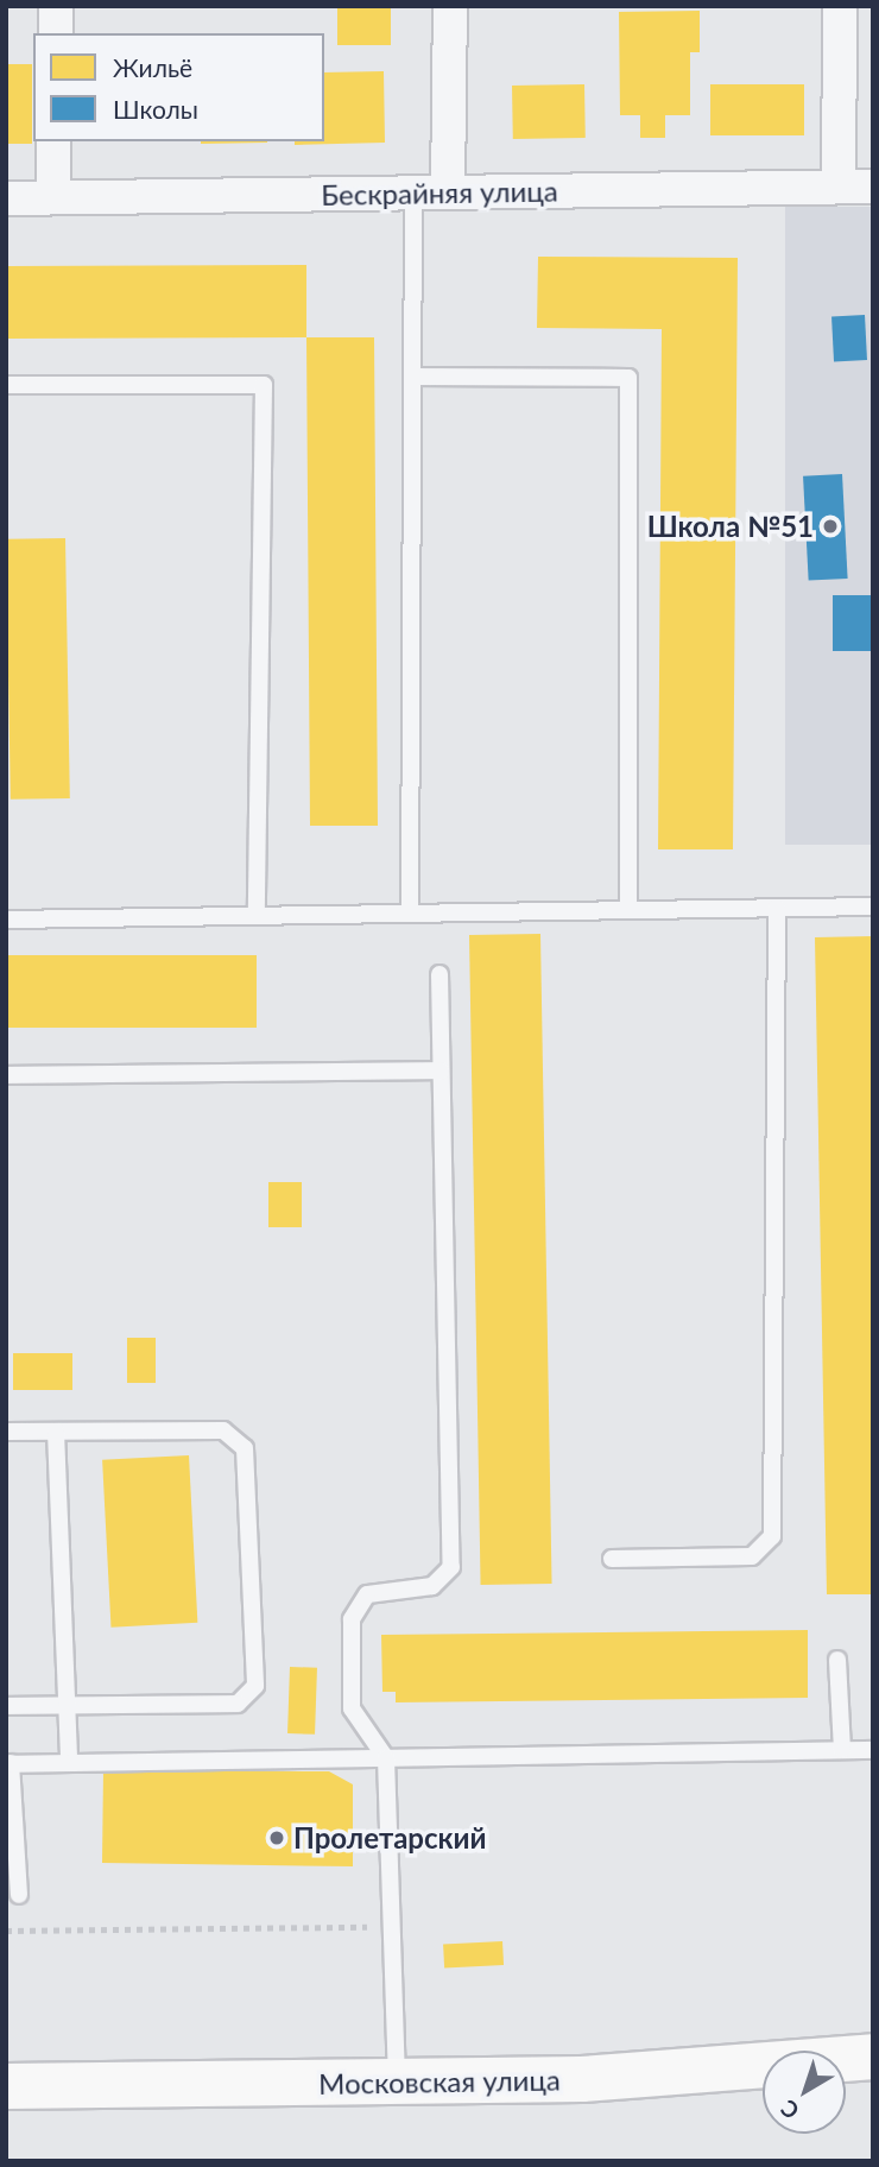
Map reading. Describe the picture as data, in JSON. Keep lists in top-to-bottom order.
{
  "streets": {
    "main road": ["Московская улица"],
    "street": ["Бескрайняя улица"]
  },
  "places": ["Школа №51", "Пролетарский"],
  "legend": ["Жильё", "Школы"],
  "north": "bottom left"
}
